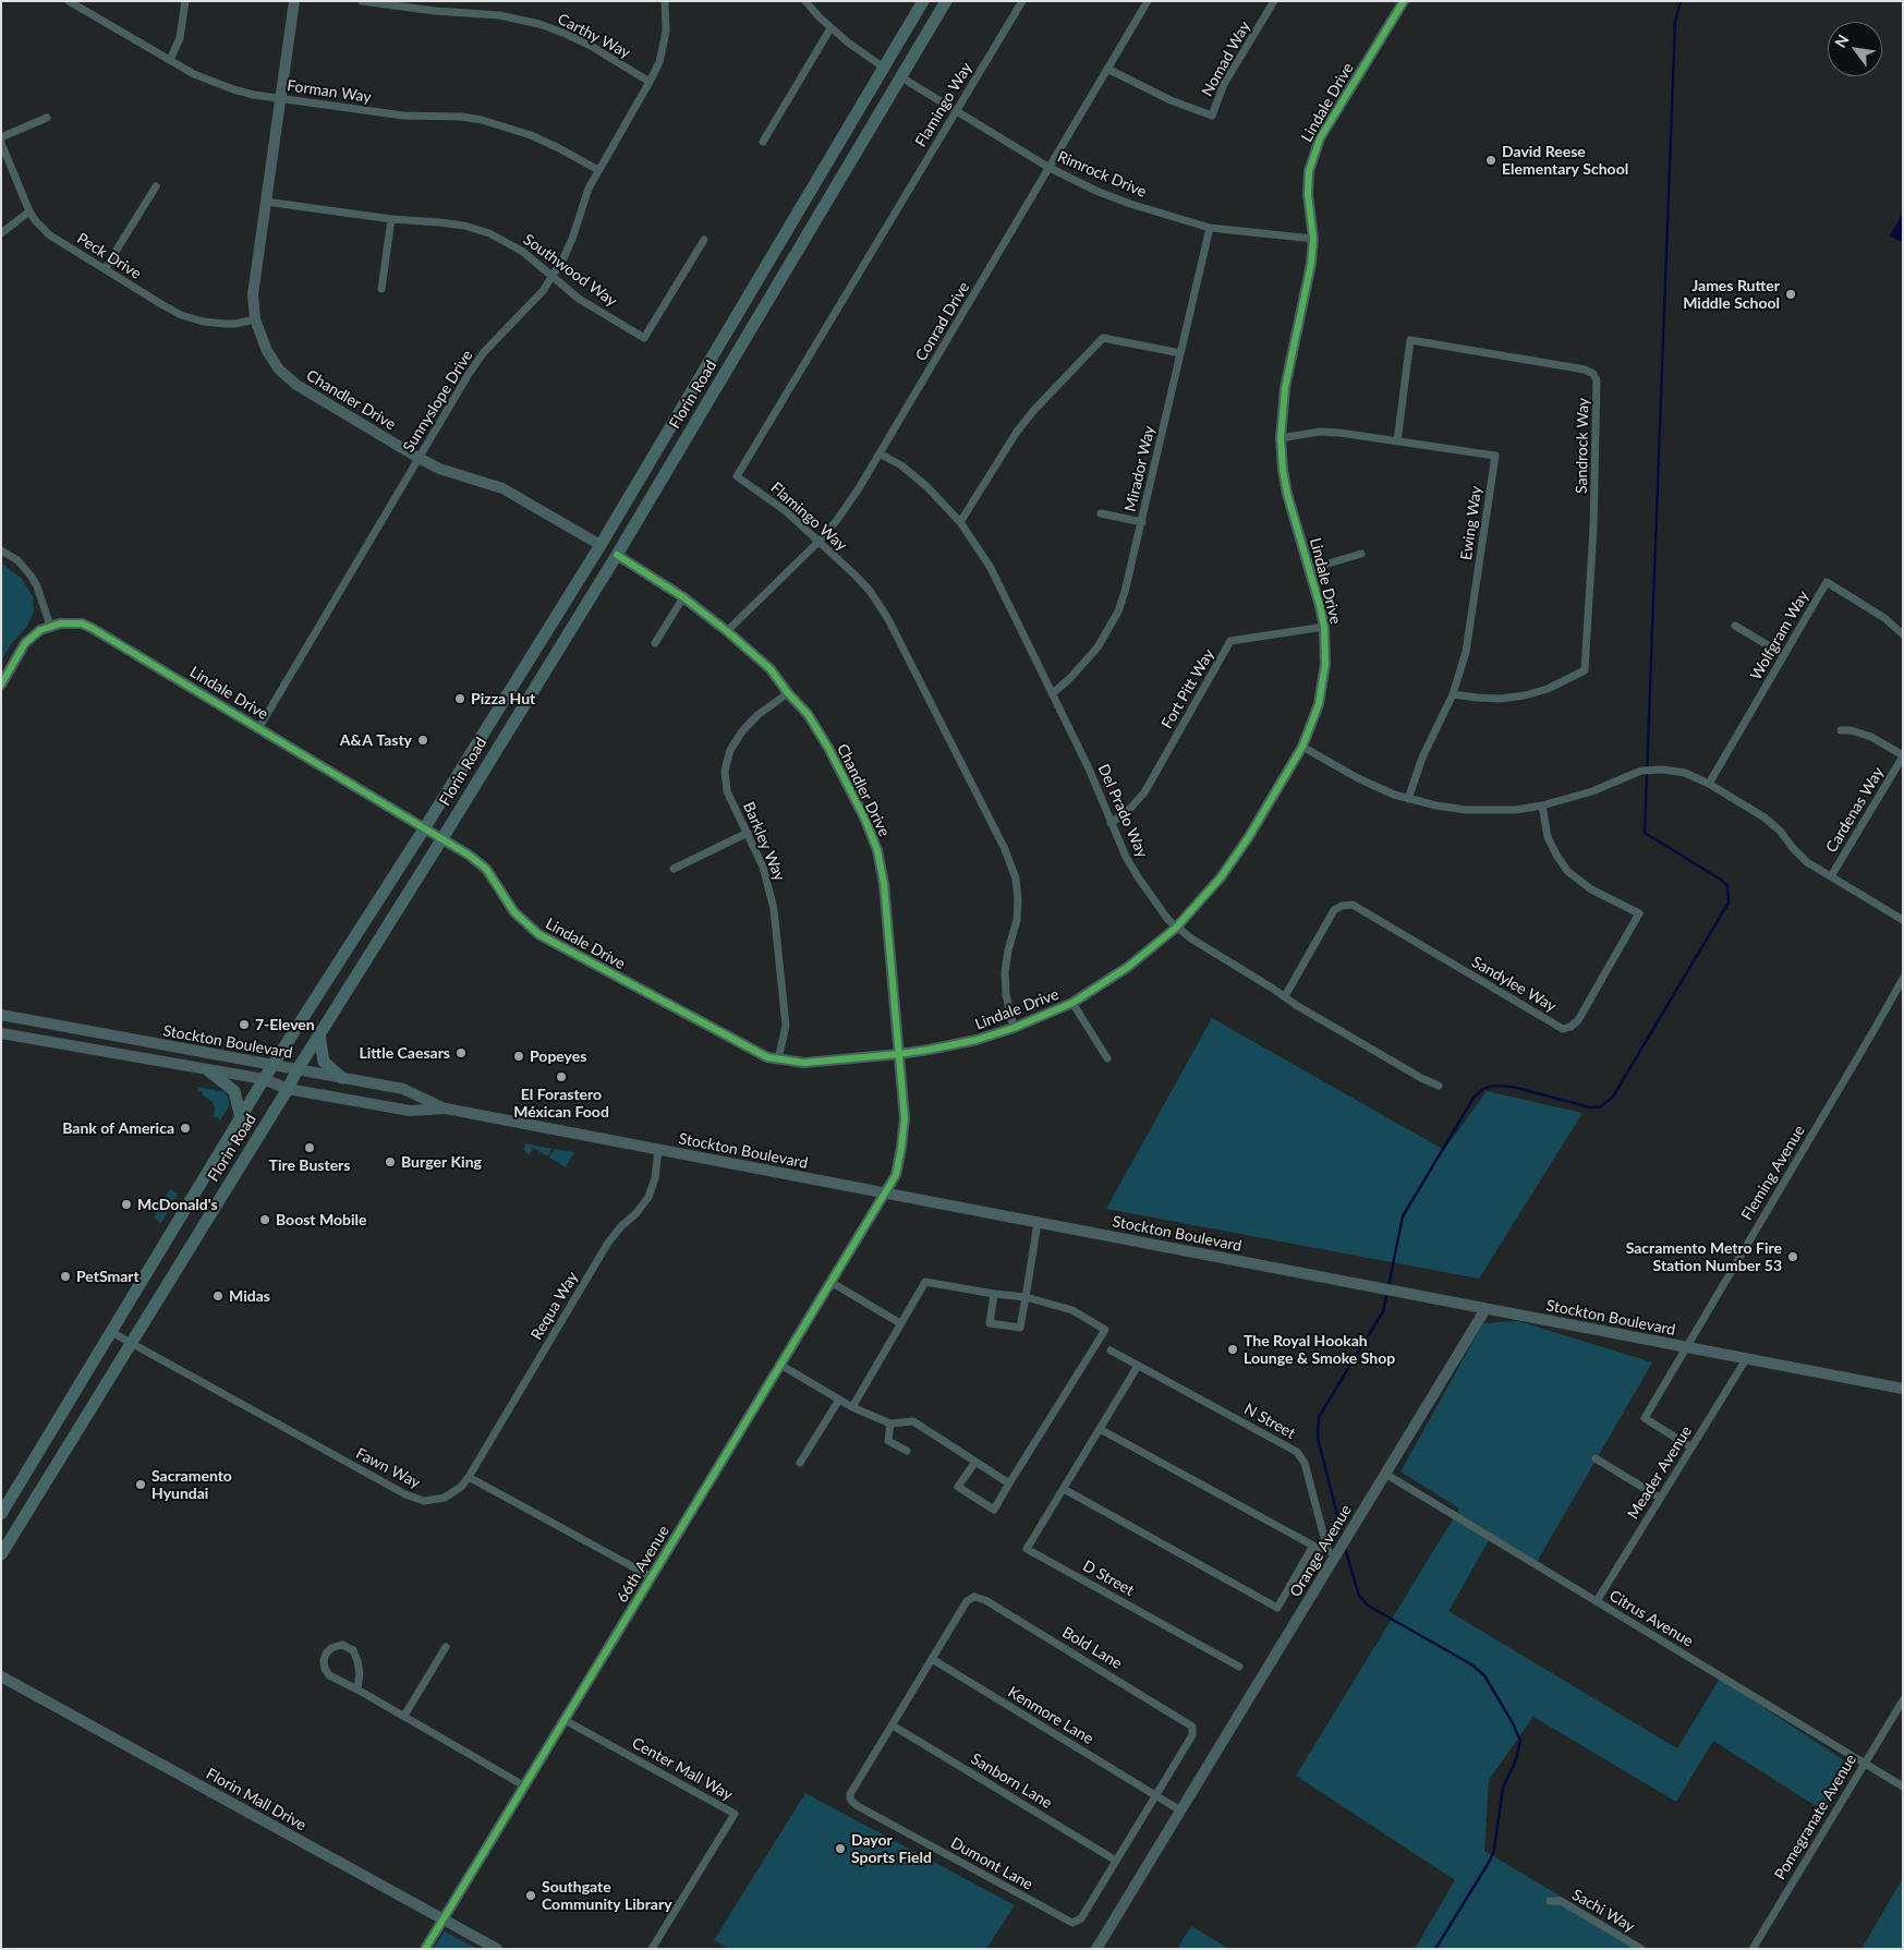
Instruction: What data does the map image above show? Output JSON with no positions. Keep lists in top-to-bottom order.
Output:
{
  "streets": {
    "main road": ["Florin Road"],
    "street": [
      "Carthy Way",
      "Nomad Way",
      "Forman Way",
      "Lindale Drive",
      "Flamingo Way",
      "Rimrock Drive",
      "Peck Drive",
      "Southwood Way",
      "Conrad Drive",
      "Chandler Drive",
      "Sunnyslope Drive",
      "Sandrock Way",
      "Mirador Way",
      "Ewing Way",
      "Wolfgram Way",
      "Fort Pitt Way",
      "Cardenas Way",
      "Del Prado Way",
      "Barkley Way",
      "Sandylee Way",
      "Stockton Boulevard",
      "Fleming Avenue",
      "Requa Way",
      "N Street",
      "Fawn Way",
      "Meader Avenue",
      "Orange Avenue",
      "66th Avenue",
      "D Street",
      "Citrus Avenue",
      "Bold Lane",
      "Kenmore Lane",
      "Center Mall Way",
      "Sanborn Lane",
      "Florin Mall Drive",
      "Pomegranate Avenue",
      "Dumont Lane",
      "Sachi Way"
    ]
  },
  "crossings": [
    ["Carthy Way", "Sunnyslope Drive"],
    ["Nomad Way", "Conrad Drive"],
    ["Forman Way", "Chandler Drive"],
    ["Forman Way", "Sunnyslope Drive"],
    ["Lindale Drive", "Flamingo Way"],
    ["Lindale Drive", "Rimrock Drive"],
    ["Lindale Drive", "Florin Road"],
    ["Lindale Drive", "Chandler Drive"],
    ["Lindale Drive", "Sunnyslope Drive"],
    ["Lindale Drive", "Ewing Way"],
    ["Lindale Drive", "Fort Pitt Way"],
    ["Lindale Drive", "Del Prado Way"],
    ["Lindale Drive", "Barkley Way"],
    ["Flamingo Way", "Rimrock Drive"],
    ["Flamingo Way", "Conrad Drive"],
    ["Rimrock Drive", "Conrad Drive"],
    ["Rimrock Drive", "Florin Road"],
    ["Rimrock Drive", "Mirador Way"],
    ["Peck Drive", "Chandler Drive"],
    ["Southwood Way", "Chandler Drive"],
    ["Southwood Way", "Sunnyslope Drive"],
    ["Conrad Drive", "Chandler Drive"],
    ["Conrad Drive", "Del Prado Way"],
    ["Florin Road", "Chandler Drive"],
    ["Florin Road", "Stockton Boulevard"],
    ["Florin Road", "Fawn Way"],
    ["Chandler Drive", "Sunnyslope Drive"],
    ["Chandler Drive", "Barkley Way"],
    ["Chandler Drive", "Stockton Boulevard"],
    ["Chandler Drive", "66th Avenue"],
    ["Sandrock Way", "Ewing Way"],
    ["Mirador Way", "Del Prado Way"],
    ["Fort Pitt Way", "Del Prado Way"],
    ["Del Prado Way", "Sandylee Way"],
    ["Stockton Boulevard", "Fleming Avenue"],
    ["Stockton Boulevard", "Requa Way"],
    ["Stockton Boulevard", "Meader Avenue"],
    ["Stockton Boulevard", "Orange Avenue"],
    ["Stockton Boulevard", "66th Avenue"],
    ["Fleming Avenue", "Meader Avenue"],
    ["Requa Way", "Fawn Way"],
    ["N Street", "Orange Avenue"],
    ["Meader Avenue", "Citrus Avenue"],
    ["Orange Avenue", "Citrus Avenue"],
    ["66th Avenue", "Center Mall Way"],
    ["66th Avenue", "Florin Mall Drive"],
    ["Citrus Avenue", "Pomegranate Avenue"],
    ["Bold Lane", "Kenmore Lane"],
    ["Bold Lane", "Dumont Lane"],
    ["Kenmore Lane", "Dumont Lane"],
    ["Sanborn Lane", "Dumont Lane"]
  ],
  "places": [
    "David Reese Elementary School",
    "James Rutter Middle School",
    "Pizza Hut",
    "A&A Tasty",
    "7-Eleven",
    "Little Caesars",
    "Popeyes",
    "El Forastero Méxican Food",
    "Bank of America",
    "Tire Busters",
    "Burger King",
    "McDonald's",
    "Boost Mobile",
    "Sacramento Metro Fire Station Number 53",
    "PetSmart",
    "Midas",
    "The Royal Hookah Lounge & Smoke Shop",
    "Sacramento Hyundai",
    "Dayor Sports Field",
    "Southgate Community Library"
  ],
  "north": "top left"
}
